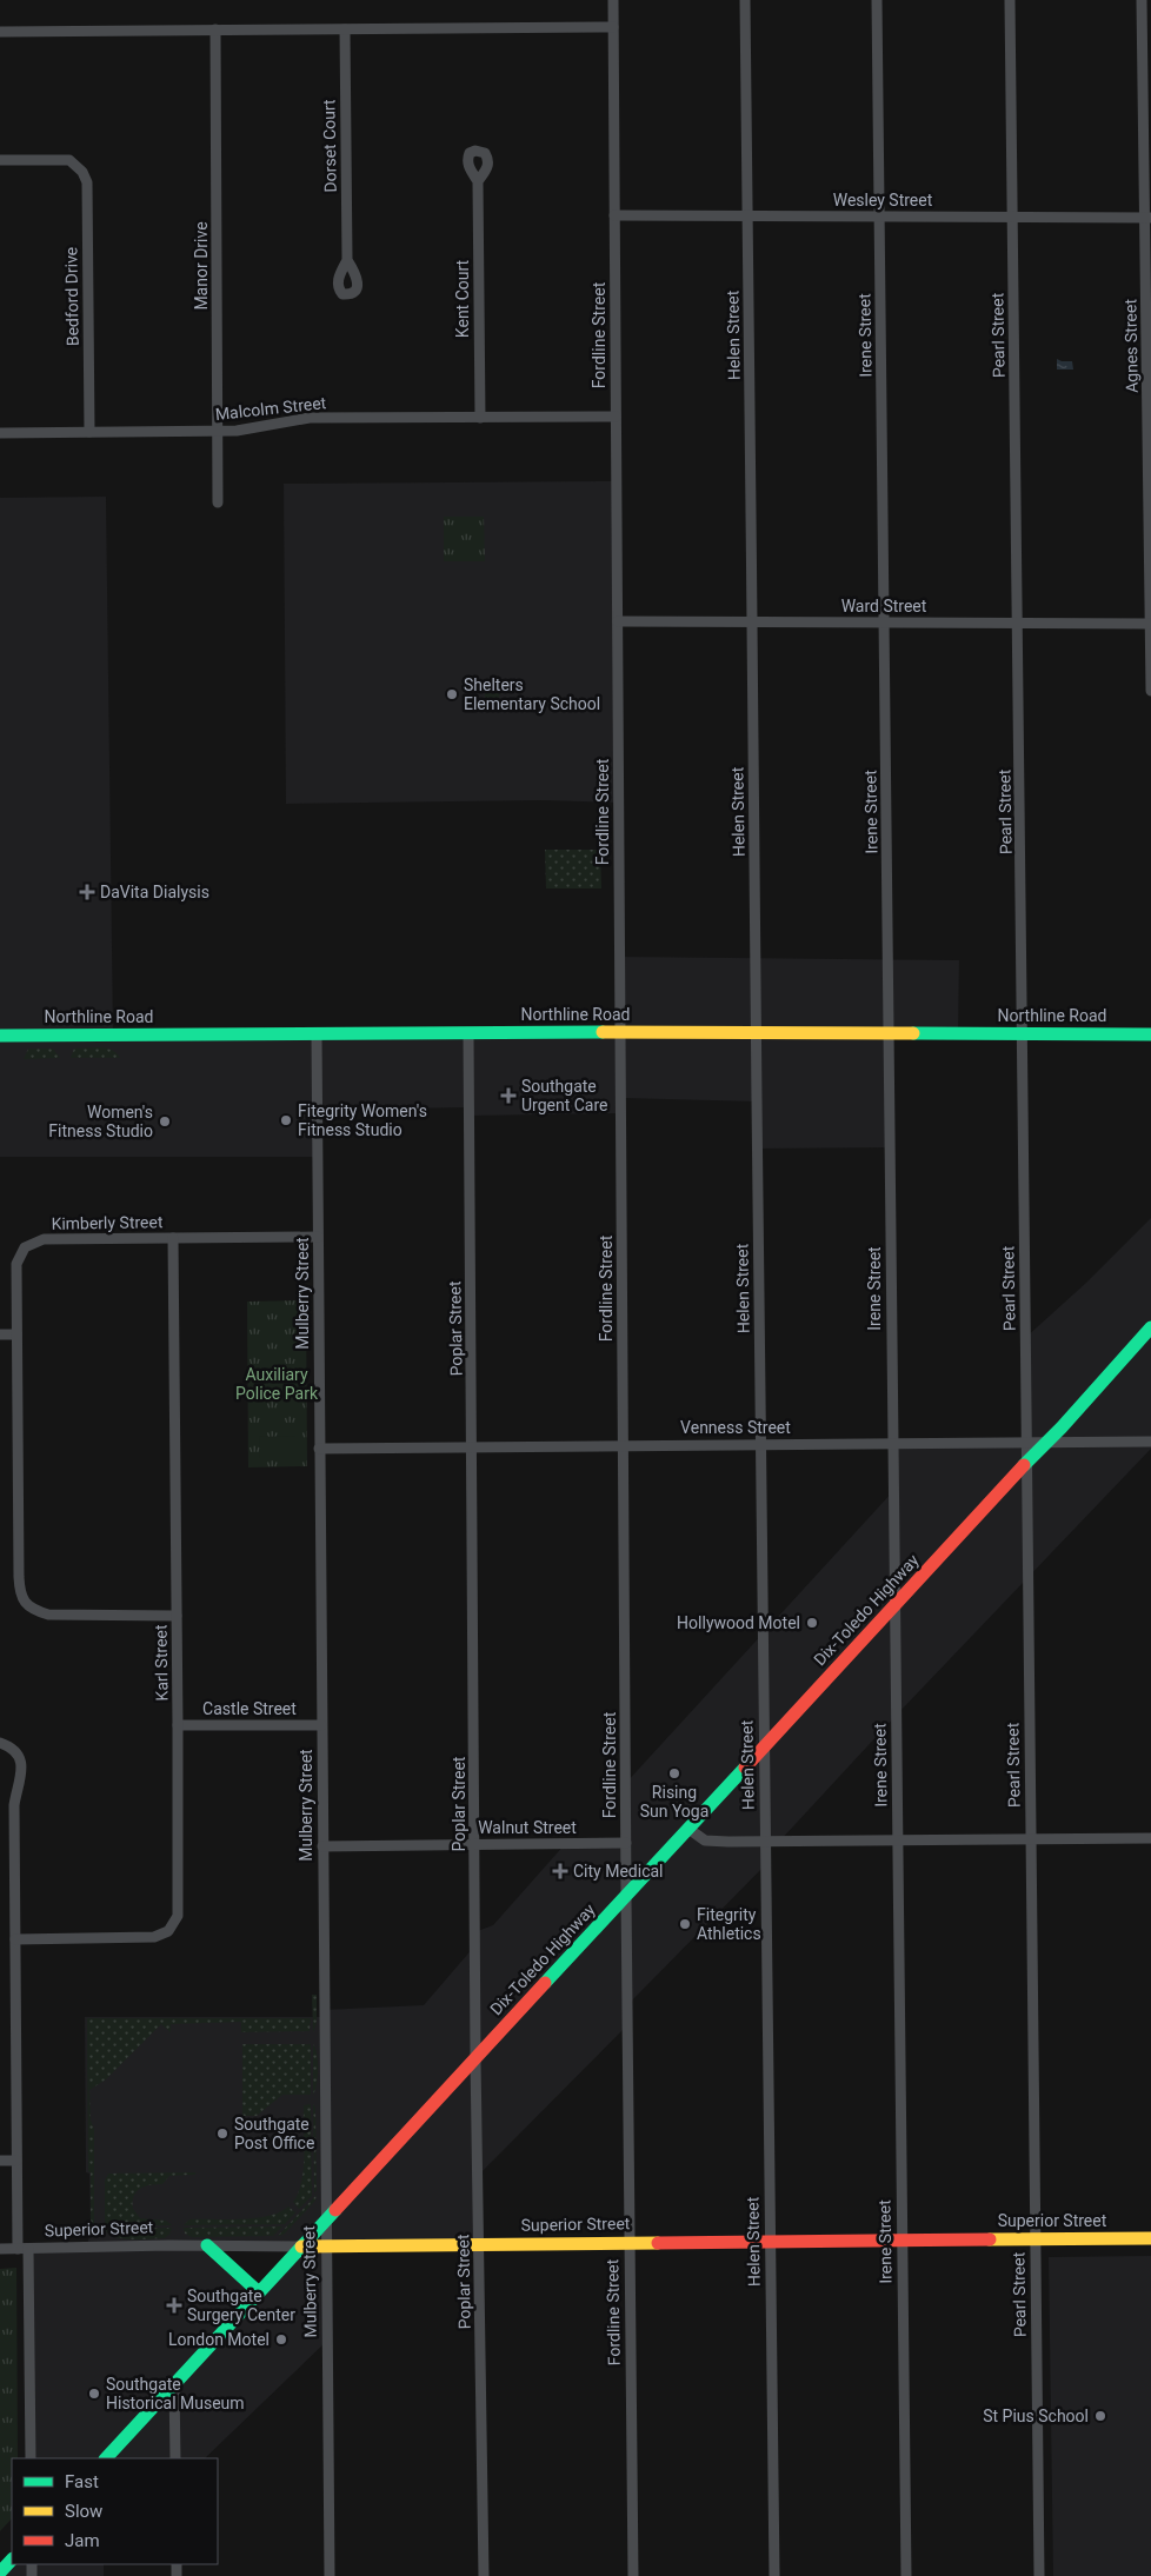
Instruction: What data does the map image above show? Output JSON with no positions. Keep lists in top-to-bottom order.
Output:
{
  "streets": {
    "main road": ["Northline Road", "Dix-Toledo Highway", "Superior Street"],
    "street": [
      "Dorset Court",
      "Wesley Street",
      "Manor Drive",
      "Bedford Drive",
      "Kent Court",
      "Fordline Street",
      "Helen Street",
      "Irene Street",
      "Pearl Street",
      "Agnes Street",
      "Malcolm Street",
      "Ward Street",
      "Kimberly Street",
      "Mulberry Street",
      "Poplar Street",
      "Venness Street",
      "Karl Street",
      "Castle Street",
      "Walnut Street"
    ]
  },
  "crossings": [
    ["Wesley Street", "Fordline Street"],
    ["Wesley Street", "Helen Street"],
    ["Wesley Street", "Irene Street"],
    ["Wesley Street", "Pearl Street"],
    ["Wesley Street", "Agnes Street"],
    ["Manor Drive", "Malcolm Street"],
    ["Bedford Drive", "Malcolm Street"],
    ["Kent Court", "Malcolm Street"],
    ["Fordline Street", "Malcolm Street"],
    ["Fordline Street", "Ward Street"],
    ["Fordline Street", "Northline Road"],
    ["Fordline Street", "Venness Street"],
    ["Fordline Street", "Dix-Toledo Highway"],
    ["Fordline Street", "Walnut Street"],
    ["Fordline Street", "Superior Street"],
    ["Helen Street", "Ward Street"],
    ["Helen Street", "Northline Road"],
    ["Helen Street", "Venness Street"],
    ["Helen Street", "Dix-Toledo Highway"],
    ["Helen Street", "Superior Street"],
    ["Irene Street", "Ward Street"],
    ["Irene Street", "Northline Road"],
    ["Irene Street", "Venness Street"],
    ["Irene Street", "Dix-Toledo Highway"],
    ["Irene Street", "Superior Street"],
    ["Pearl Street", "Ward Street"],
    ["Pearl Street", "Northline Road"],
    ["Pearl Street", "Venness Street"],
    ["Pearl Street", "Dix-Toledo Highway"],
    ["Pearl Street", "Superior Street"],
    ["Agnes Street", "Ward Street"],
    ["Northline Road", "Mulberry Street"],
    ["Northline Road", "Poplar Street"],
    ["Kimberly Street", "Mulberry Street"],
    ["Kimberly Street", "Karl Street"],
    ["Mulberry Street", "Venness Street"],
    ["Mulberry Street", "Dix-Toledo Highway"],
    ["Mulberry Street", "Castle Street"],
    ["Mulberry Street", "Walnut Street"],
    ["Mulberry Street", "Superior Street"],
    ["Poplar Street", "Venness Street"],
    ["Poplar Street", "Dix-Toledo Highway"],
    ["Poplar Street", "Walnut Street"],
    ["Poplar Street", "Superior Street"],
    ["Venness Street", "Dix-Toledo Highway"],
    ["Dix-Toledo Highway", "Superior Street"],
    ["Karl Street", "Castle Street"]
  ],
  "parks": ["Auxiliary Police Park"],
  "places": {
    "other": [
      "Shelters Elementary School",
      "Fitegrity Women's Fitness Studio",
      "Women's Fitness Studio",
      "Hollywood Motel",
      "Rising Sun Yoga",
      "Fitegrity Athletics",
      "Southgate Post Office",
      "London Motel",
      "Southgate Historical Museum",
      "St Pius School"
    ],
    "health": [
      "DaVita Dialysis",
      "Southgate Urgent Care",
      "City Medical",
      "Southgate Surgery Center"
    ]
  },
  "legend": ["Fast", "Slow", "Jam"]
}
